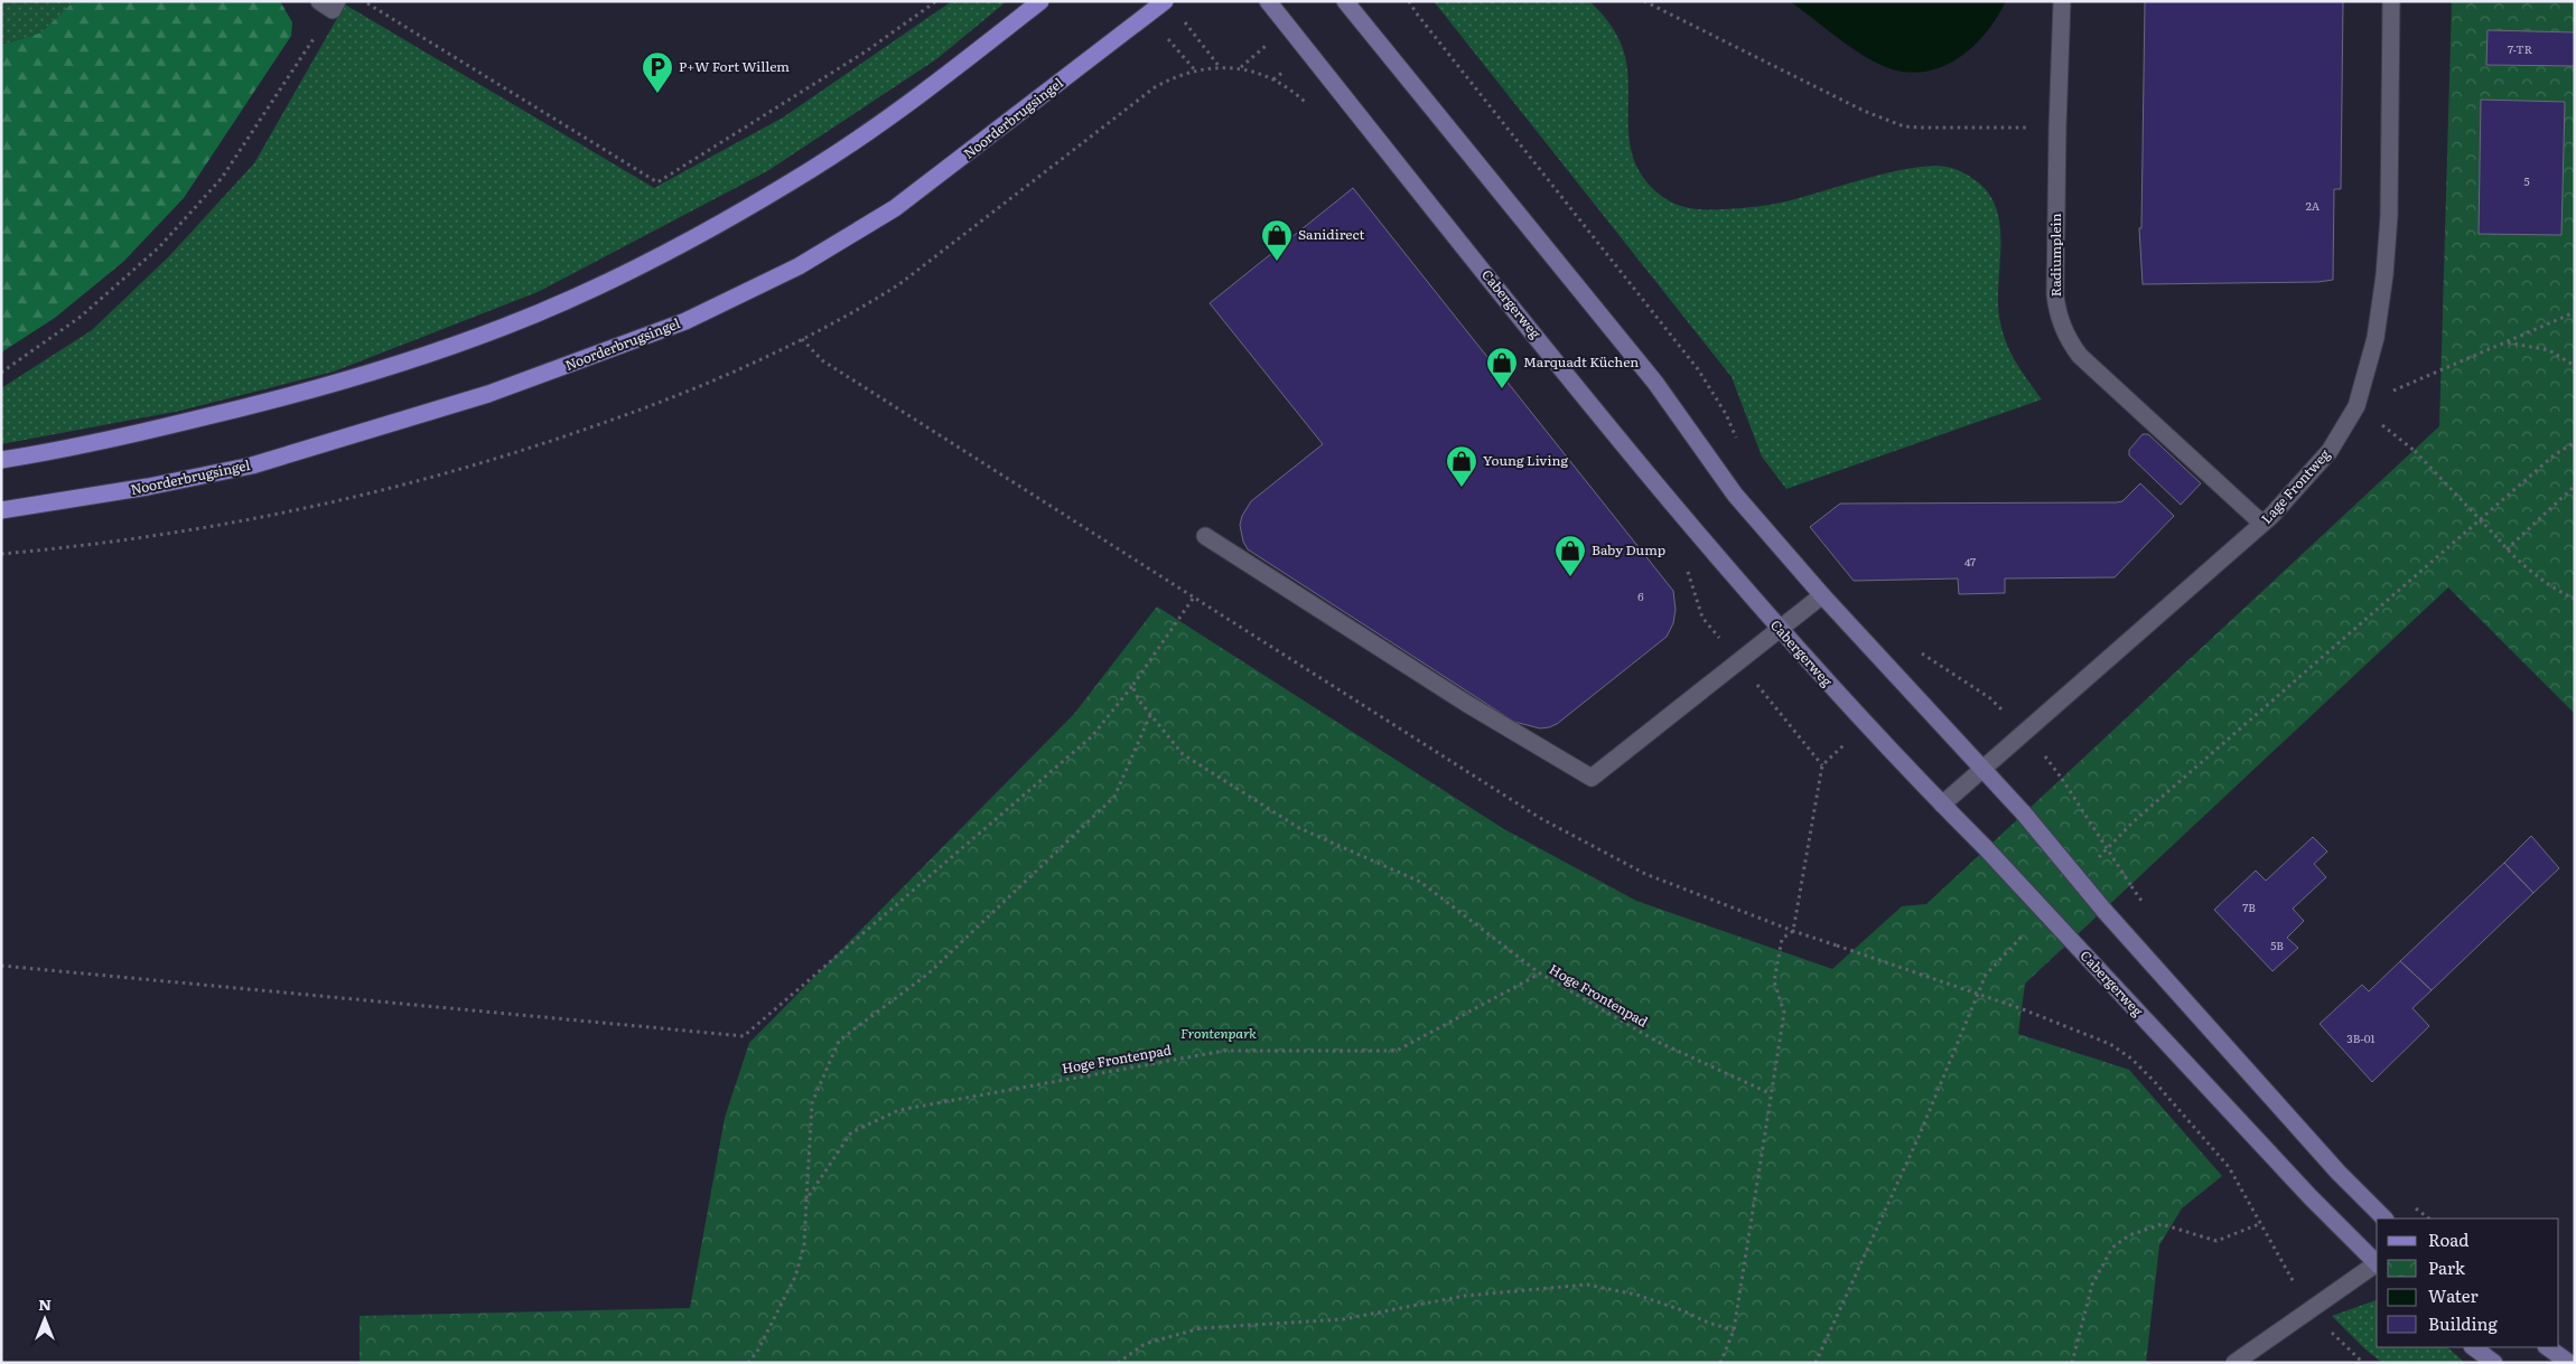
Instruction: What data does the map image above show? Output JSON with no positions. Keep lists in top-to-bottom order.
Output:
{
  "streets": {
    "main road": ["Noorderbrugsingel"],
    "street": ["Radiumplein", "Cabergerweg", "Lage Frontweg"],
    "path": ["Hoge Frontenpad"]
  },
  "crossings": [
    ["Radiumplein", "Lage Frontweg"],
    ["Cabergerweg", "Lage Frontweg"]
  ],
  "parks": ["Frontenpark"],
  "places": {
    "parking": ["P+W Fort Willem"],
    "shop": [
      "Sanidirect",
      "Marquadt Küchen",
      "Young Living",
      "Baby Dump"
    ]
  },
  "house_numbers": [
    "7-TR",
    "5",
    "2A",
    "47",
    "6",
    "7B",
    "5B",
    "3B-01"
  ],
  "legend": [
    "Road",
    "Park",
    "Water",
    "Building"
  ],
  "north": "top"
}
